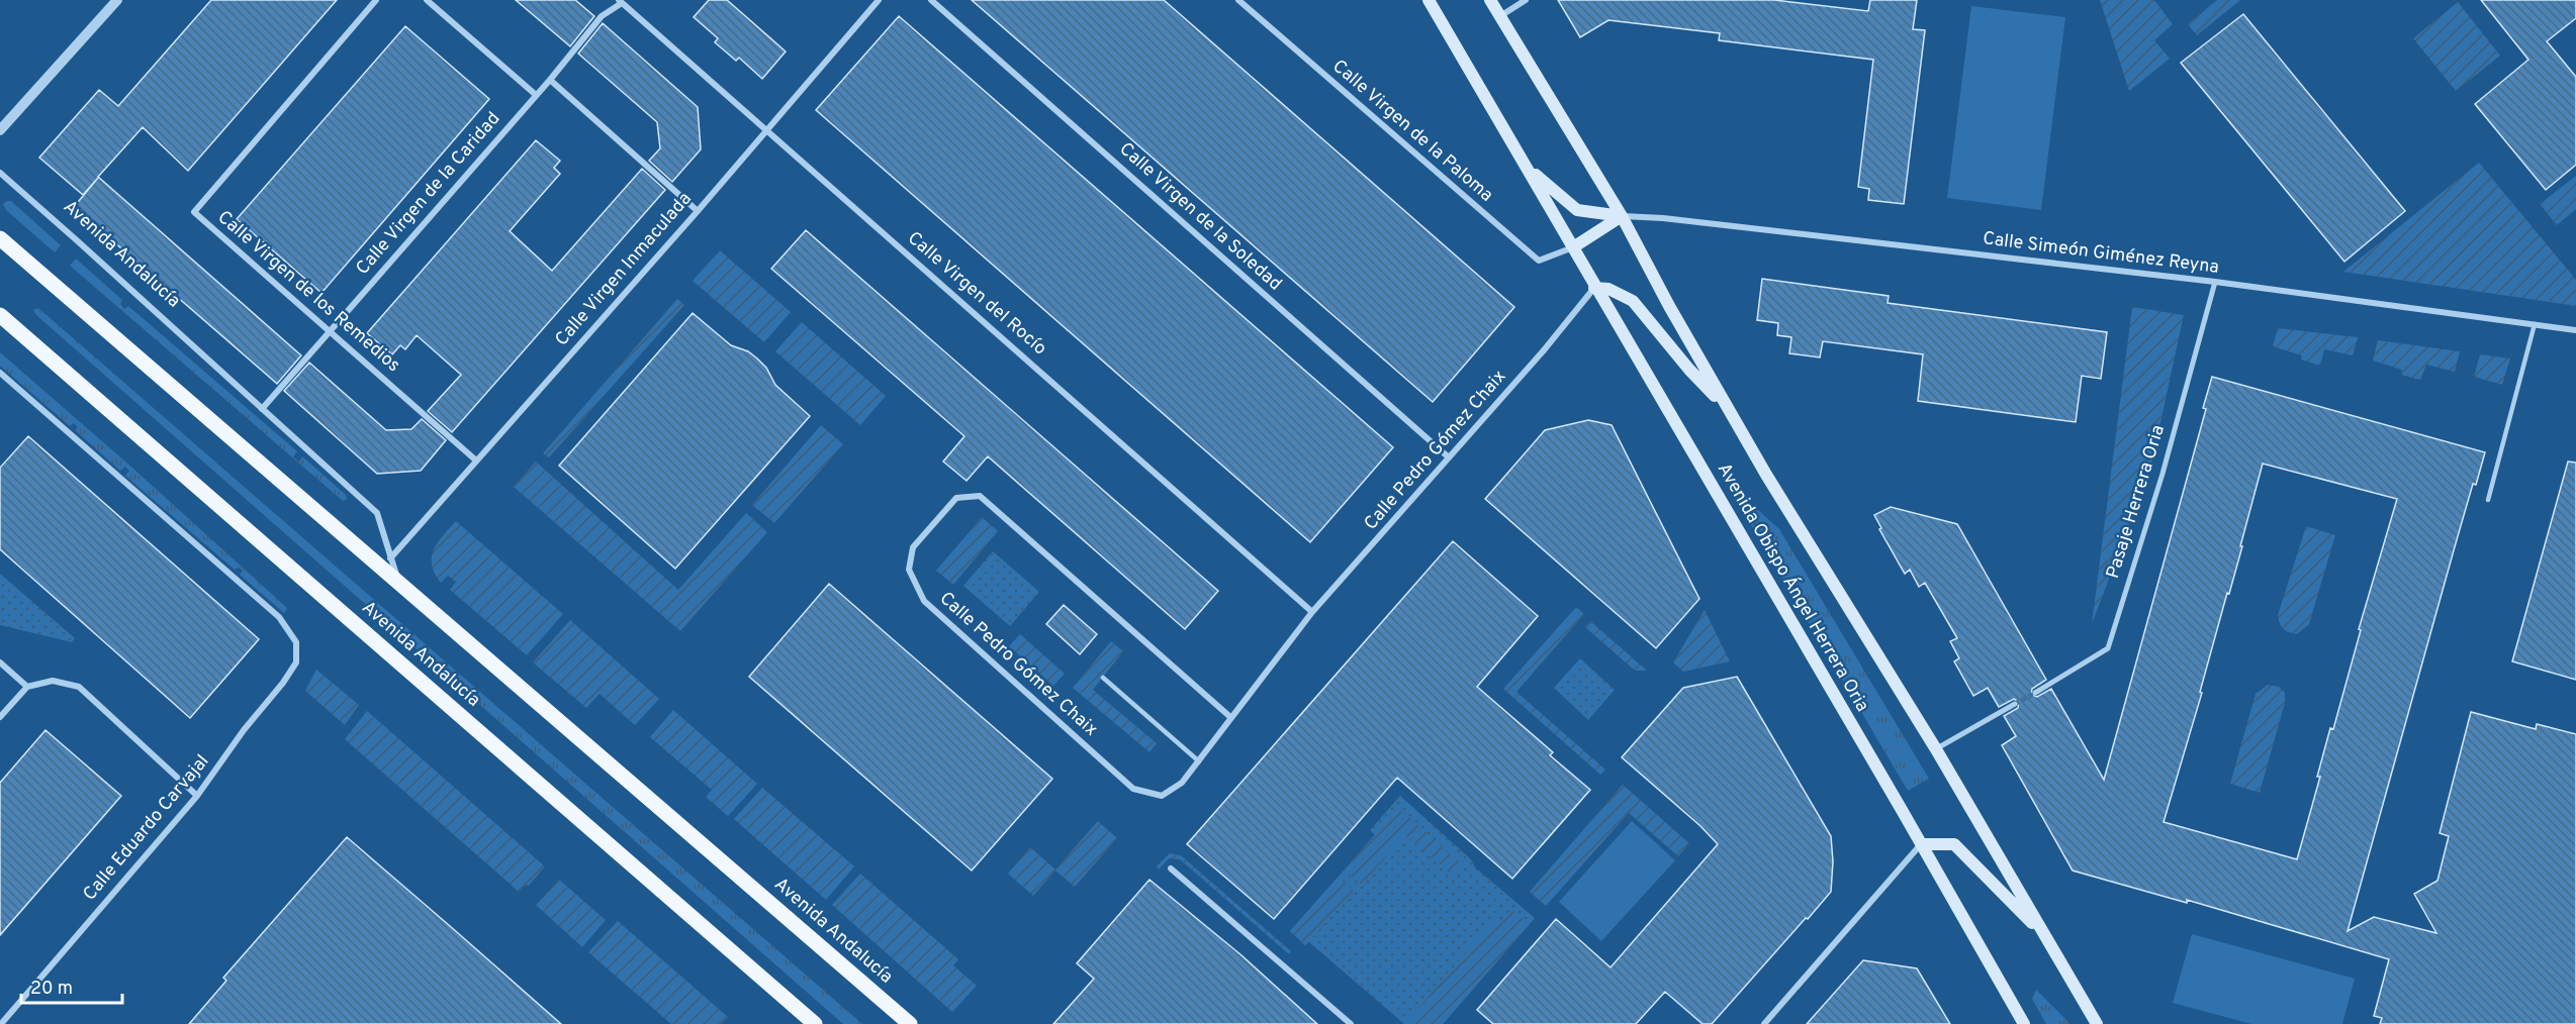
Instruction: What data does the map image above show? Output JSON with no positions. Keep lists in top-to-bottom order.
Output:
{
  "streets": {
    "main road": ["Avenida Andalucía", "Avenida Obispo Ángel Herrera Oria"],
    "street": [
      "Calle Virgen de la Paloma",
      "Calle Virgen de la Caridad",
      "Calle Virgen de la Soledad",
      "Calle Simeón Giménez Reyna",
      "Calle Virgen Inmaculada",
      "Calle Virgen de los Remedios",
      "Calle Virgen del Rocío",
      "Calle Pedro Gómez Chaix",
      "Pasaje Herrera Oria",
      "Calle Eduardo Carvajal"
    ]
  },
  "crossings": [
    ["Calle Virgen de la Paloma", "Avenida Obispo Ángel Herrera Oria"],
    ["Calle Virgen de la Caridad", "Avenida Andalucía"],
    ["Calle Virgen de la Caridad", "Calle Virgen de los Remedios"],
    ["Calle Virgen de la Caridad", "Calle Virgen del Rocío"],
    ["Calle Virgen de la Soledad", "Calle Pedro Gómez Chaix"],
    ["Calle Simeón Giménez Reyna", "Pasaje Herrera Oria"],
    ["Calle Simeón Giménez Reyna", "Avenida Obispo Ángel Herrera Oria"],
    ["Avenida Andalucía", "Calle Virgen Inmaculada"],
    ["Calle Virgen Inmaculada", "Calle Virgen de los Remedios"],
    ["Calle Virgen Inmaculada", "Calle Virgen del Rocío"],
    ["Calle Virgen del Rocío", "Calle Pedro Gómez Chaix"],
    ["Calle Pedro Gómez Chaix", "Avenida Obispo Ángel Herrera Oria"]
  ],
  "scale_bar": "20 m"
}
